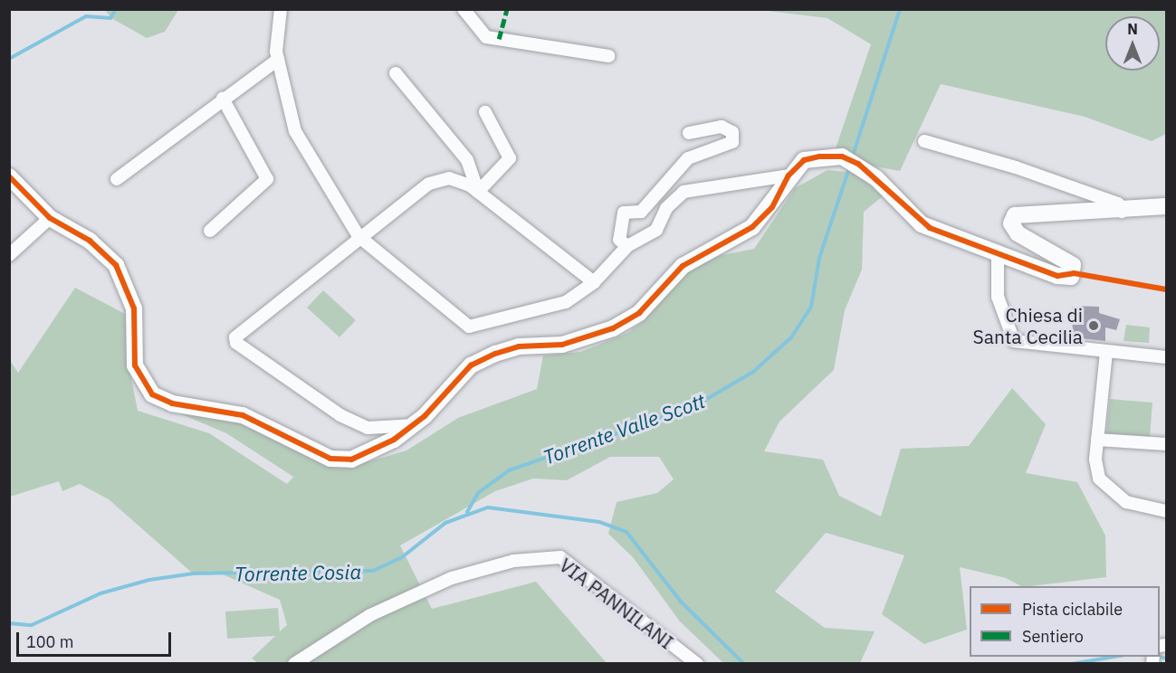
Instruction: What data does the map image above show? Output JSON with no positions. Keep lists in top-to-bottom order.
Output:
{
  "streets": {
    "street": ["VIA PANNILANI"]
  },
  "water": ["Torrente Valle Scott", "Torrente Cosia"],
  "places": ["Chiesa di Santa Cecilia"],
  "legend": ["Pista ciclabile", "Sentiero"],
  "scale_bar": "100 m",
  "north": "top"
}
